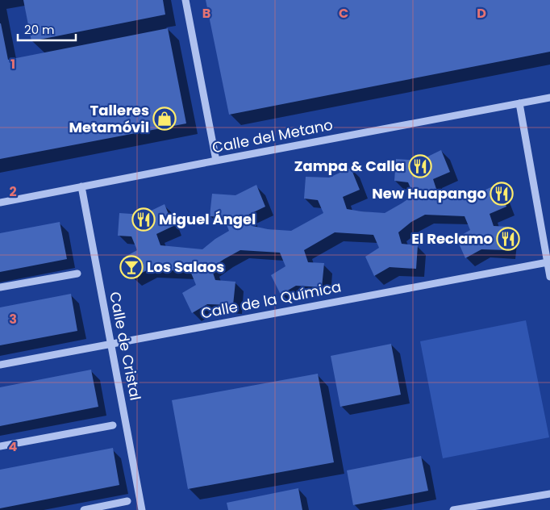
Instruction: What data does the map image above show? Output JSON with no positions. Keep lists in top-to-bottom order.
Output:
{
  "streets": {
    "street": ["Calle del Metano", "Calle de la Química", "Calle de Cristal"]
  },
  "crossings": [
    ["Calle del Metano", "Calle de Cristal"],
    ["Calle de la Química", "Calle de Cristal"]
  ],
  "places": {
    "shop": ["Talleres Metamóvil"],
    "restaurant": [
      "Zampa & Calla",
      "New Huapango",
      "Miguel Ángel",
      "El Reclamo"
    ],
    "bar": ["Los Salaos"]
  },
  "scale_bar": "20 m",
  "grid": {
    "columns": ["B", "C", "D"],
    "rows": [
      "1",
      "2",
      "3",
      "4"
    ]
  }
}
